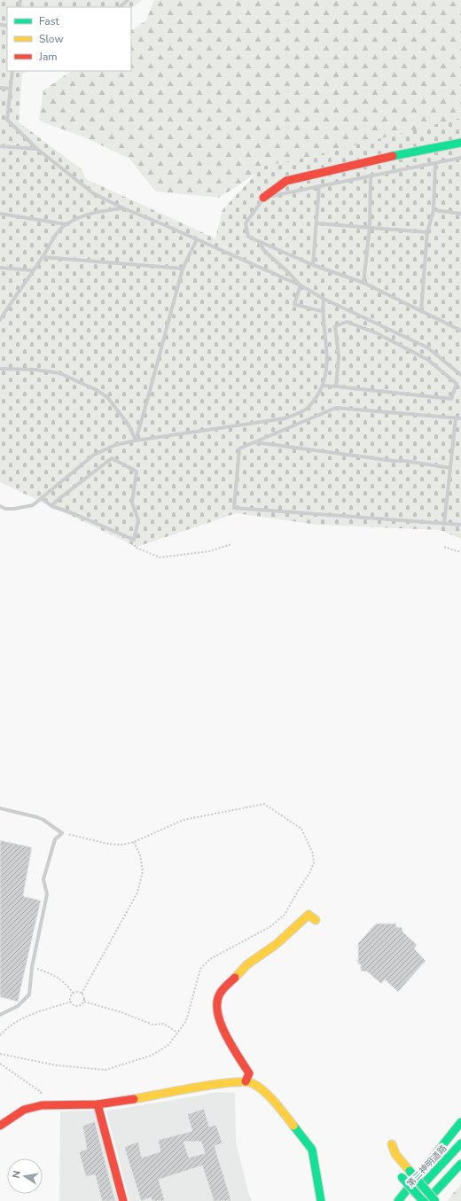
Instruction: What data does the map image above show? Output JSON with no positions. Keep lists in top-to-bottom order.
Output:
{
  "streets": {
    "main road": ["第二神明道路"]
  },
  "legend": ["Fast", "Slow", "Jam"],
  "north": "left"
}
